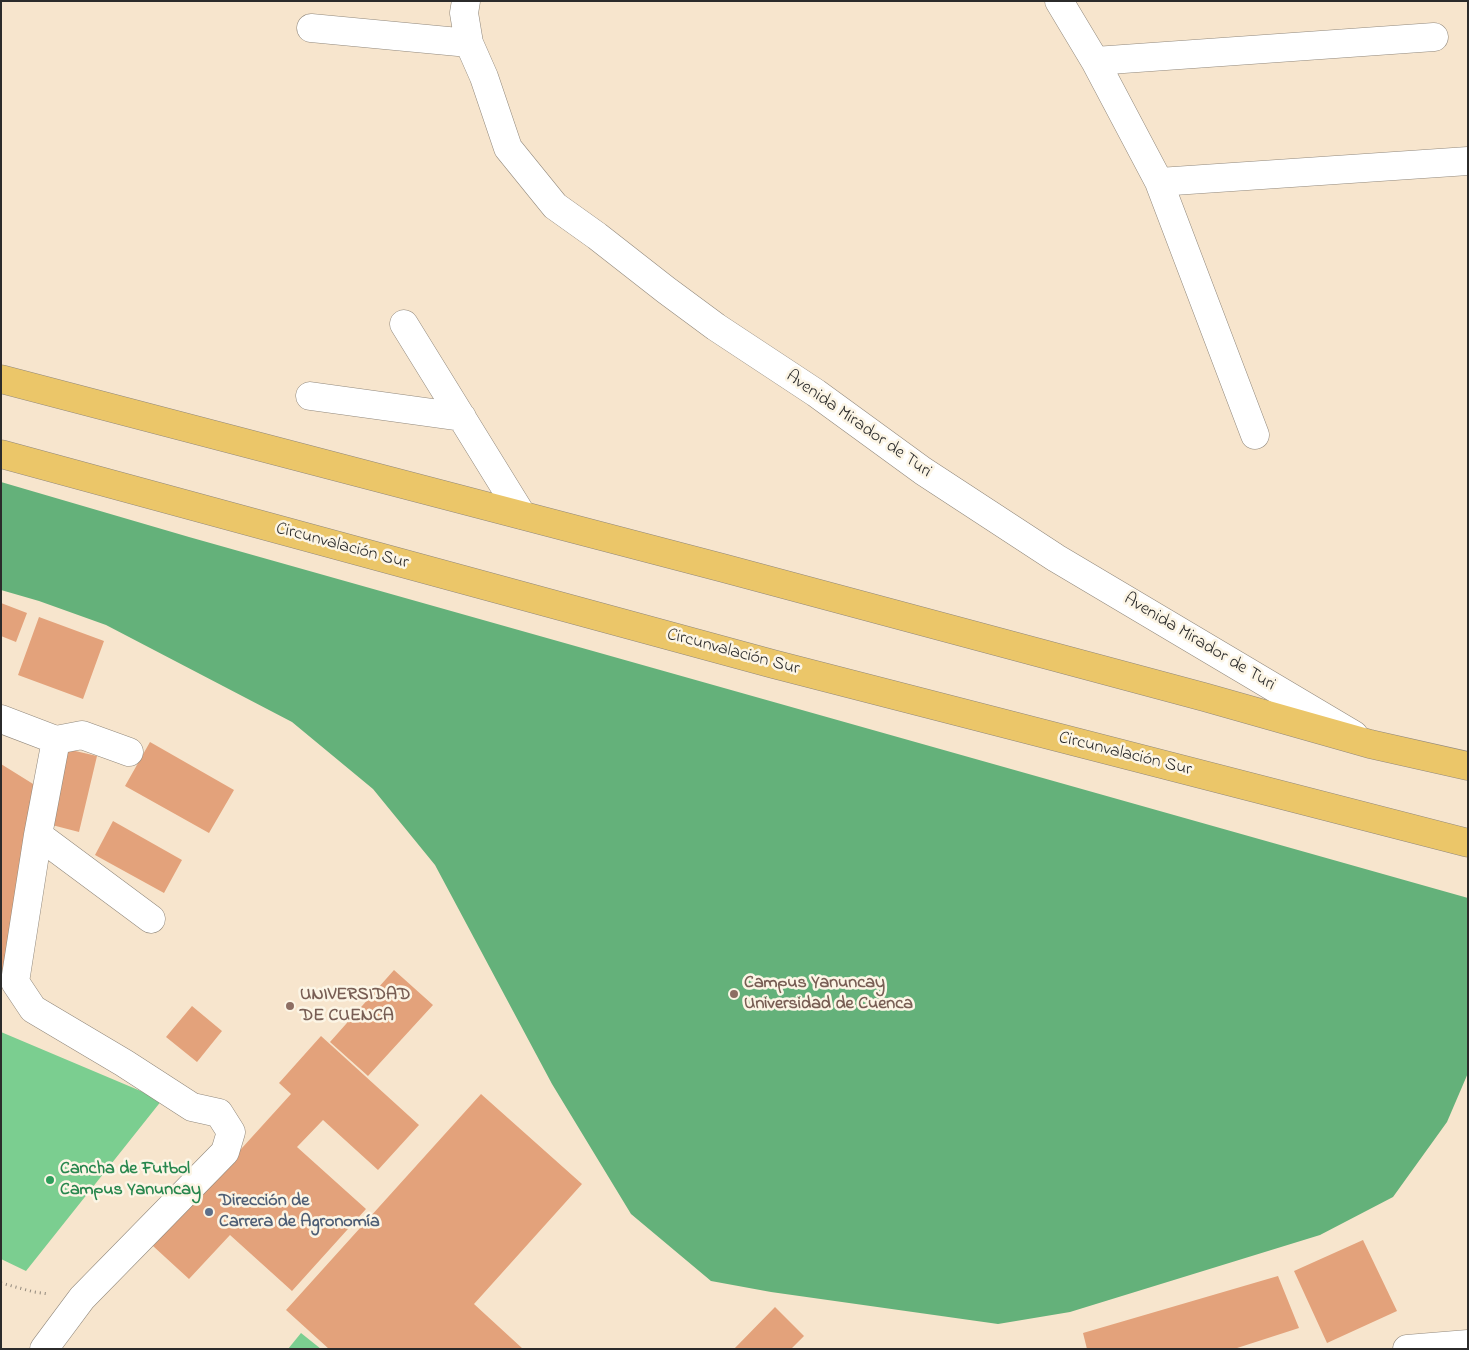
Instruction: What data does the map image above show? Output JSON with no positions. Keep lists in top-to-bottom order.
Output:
{
  "streets": {
    "highway": ["Circunvalación Sur"],
    "street": ["Avenida Mirador de Turi"]
  },
  "places": [
    "Campus Yanuncay Universidad de Cuenca",
    "UNIVERSIDAD DE CUENCA",
    "Cancha de Futbol Campus Yanuncay",
    "Dirección de Carrera de Agronomía"
  ]
}
